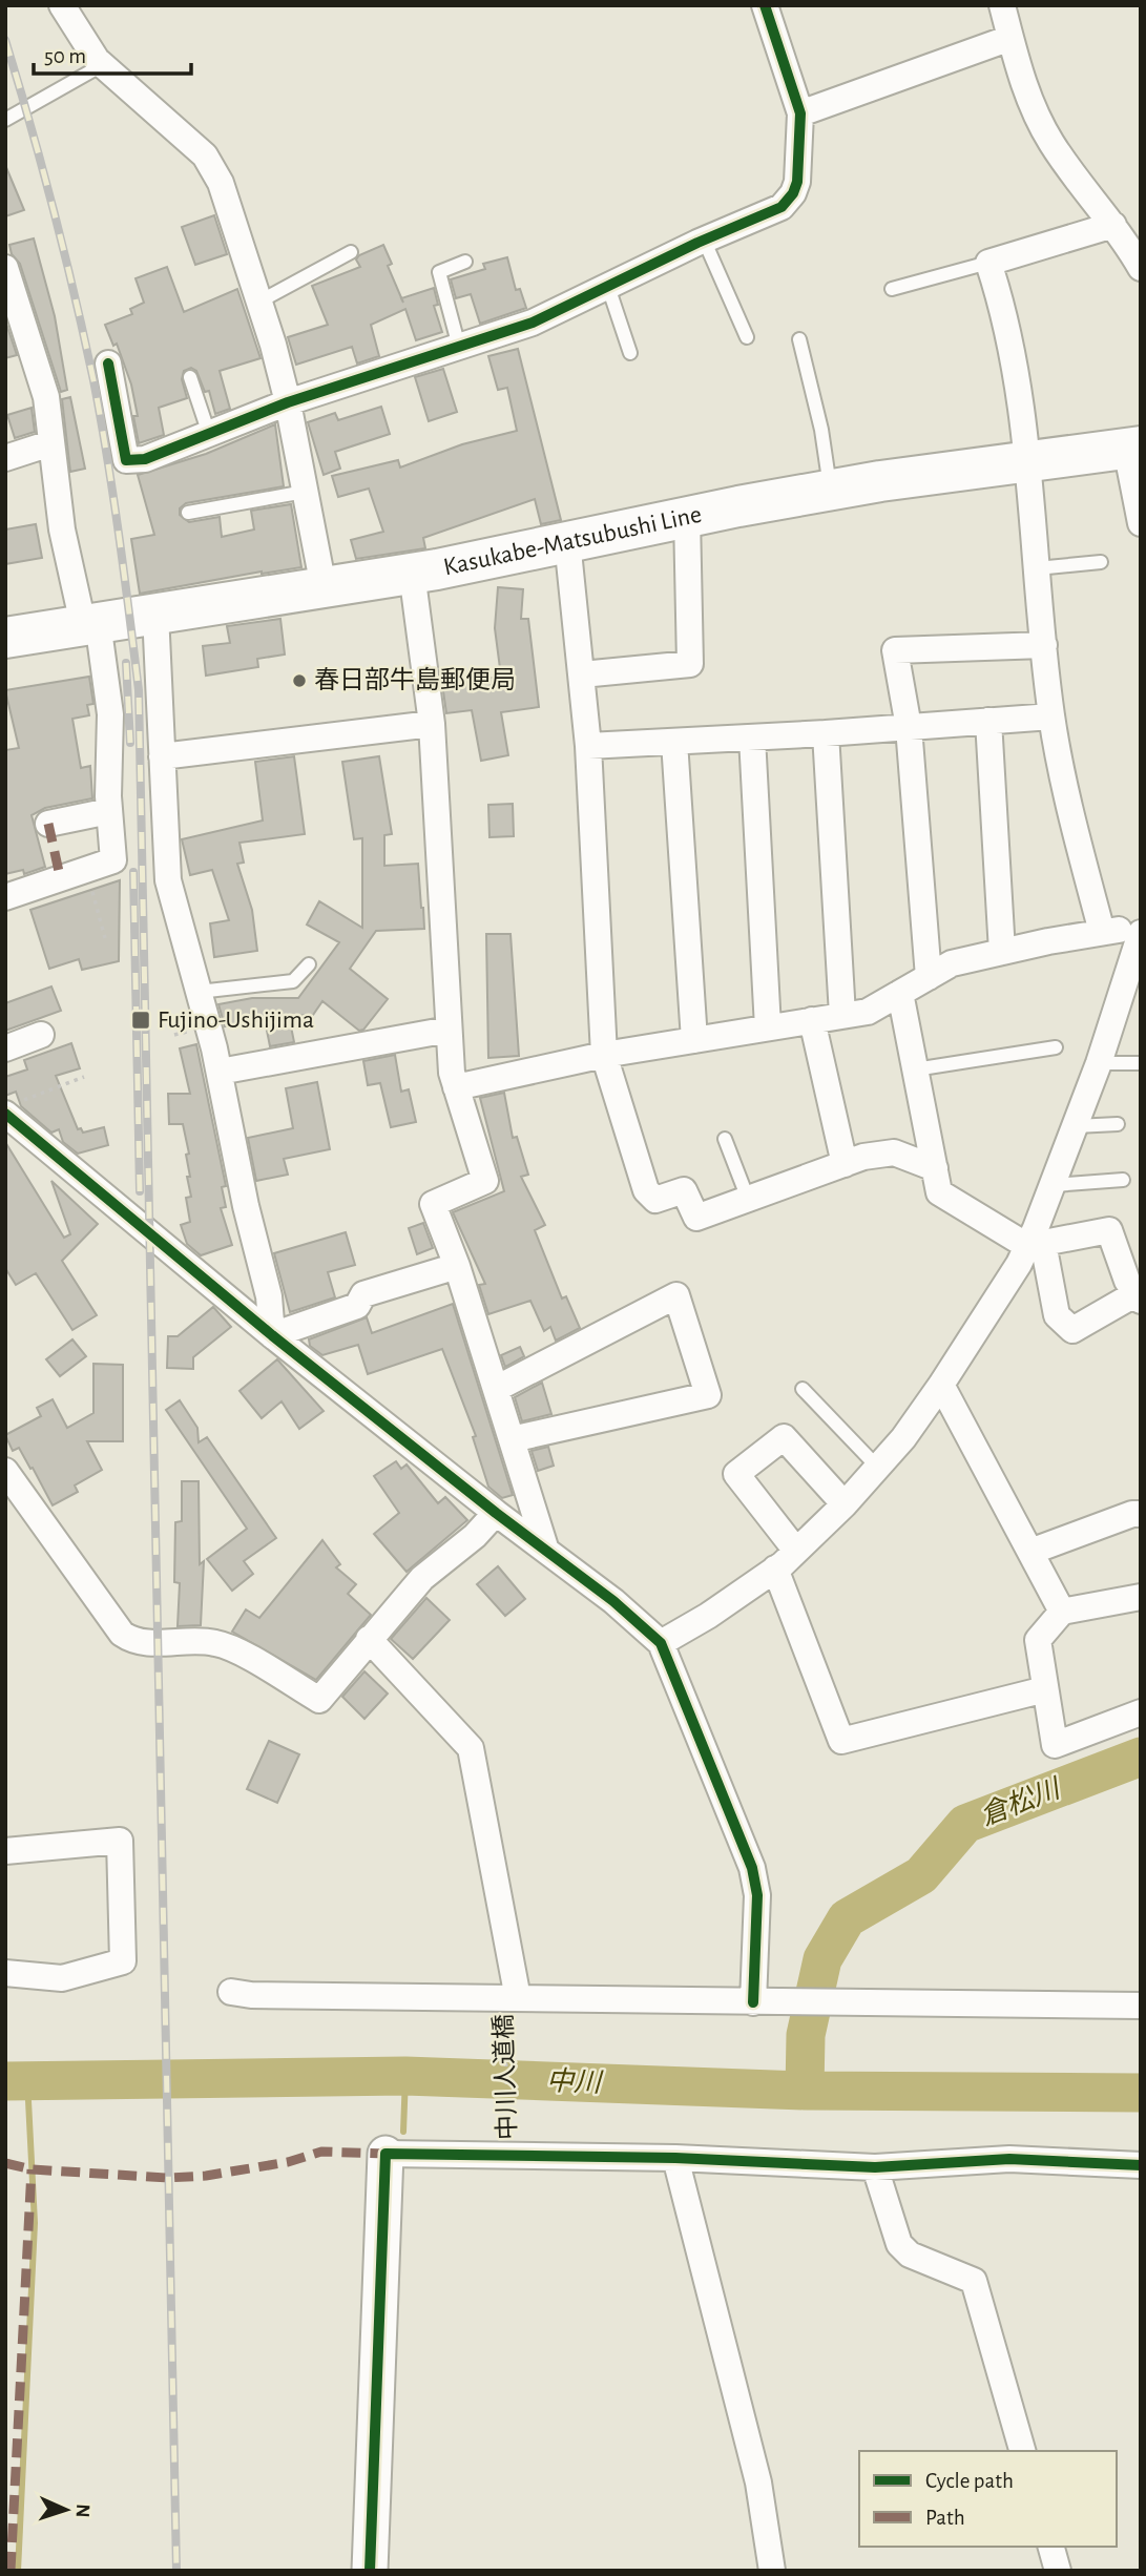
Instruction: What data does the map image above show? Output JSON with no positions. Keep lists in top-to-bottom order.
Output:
{
  "streets": {
    "main road": ["Kasukabe-Matsubushi Line"],
    "path": ["中川人道橋"]
  },
  "water": ["倉松川", "中川"],
  "places": {
    "other": ["春日部牛島郵便局"],
    "transit": ["Fujino-Ushijima"]
  },
  "legend": ["Cycle path", "Path"],
  "scale_bar": "50 m",
  "north": "right"
}
